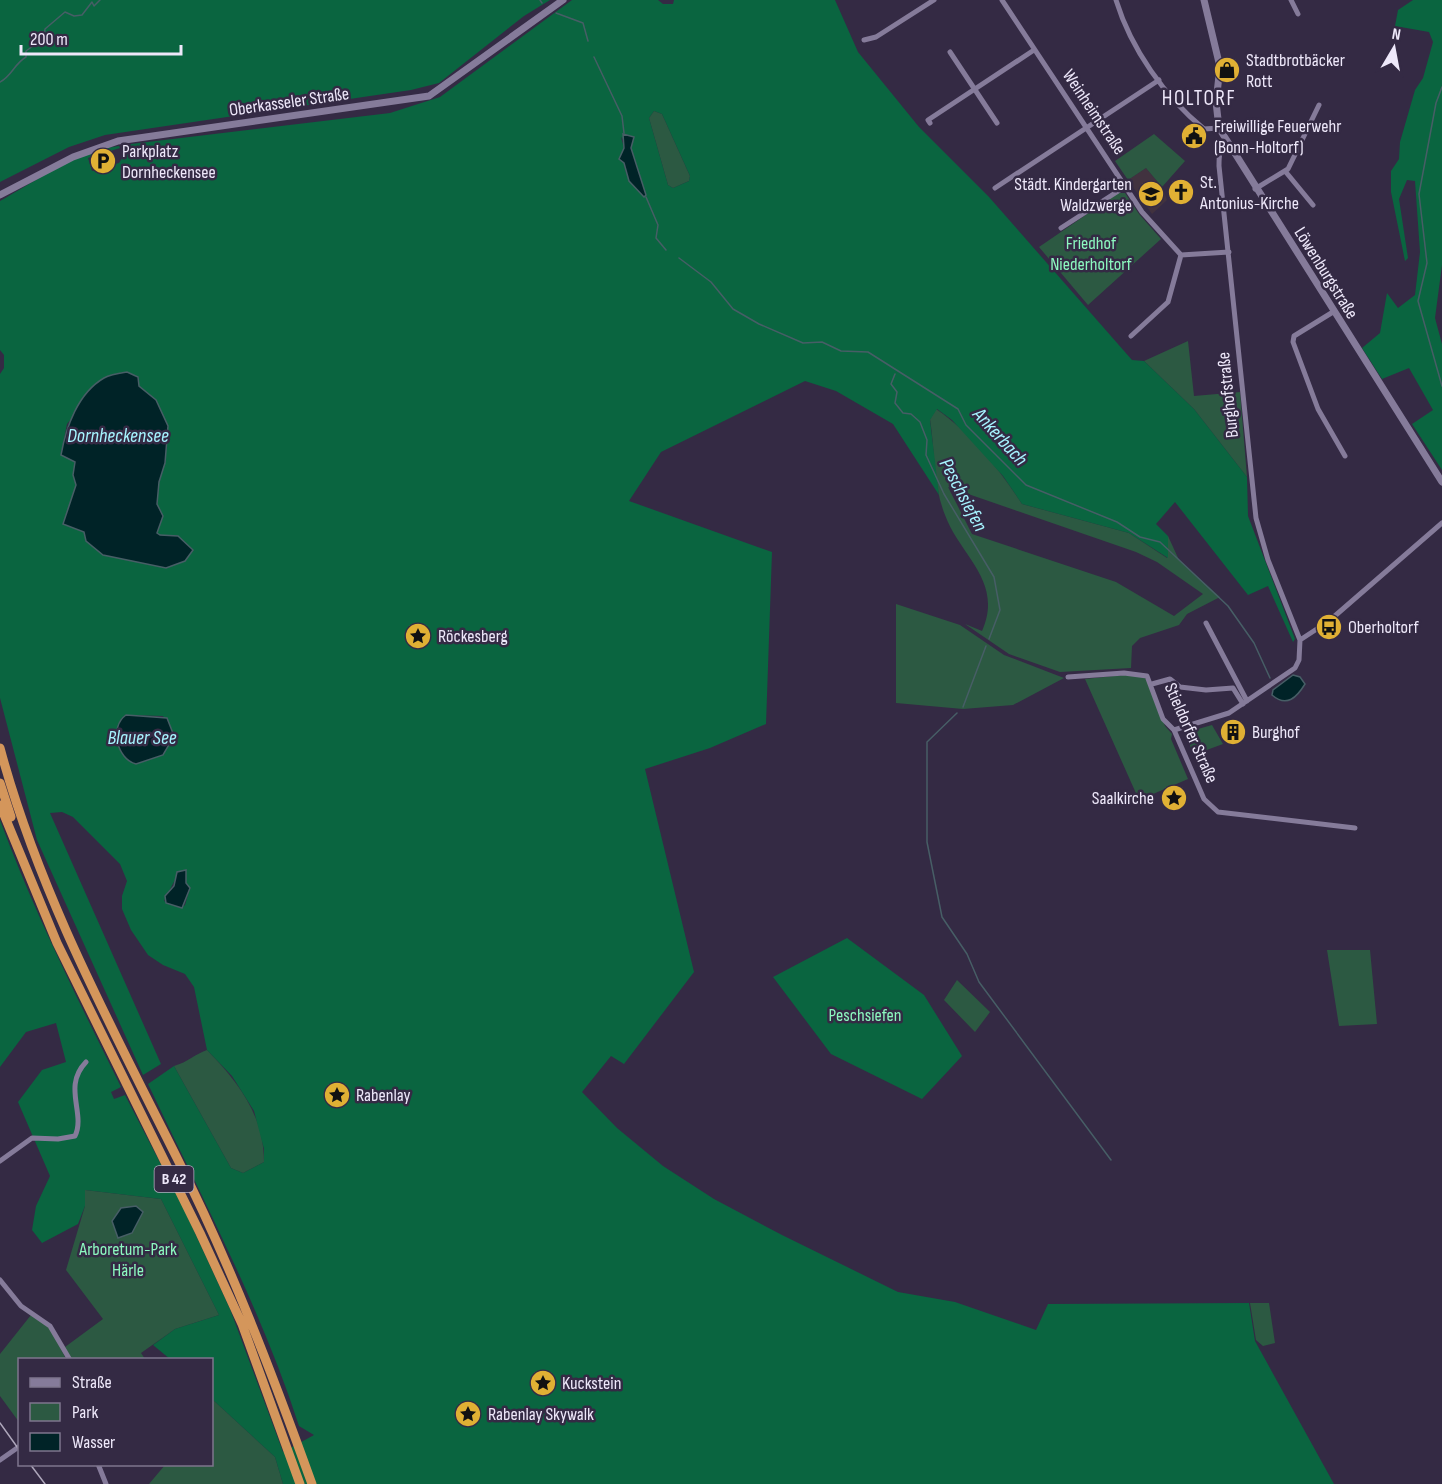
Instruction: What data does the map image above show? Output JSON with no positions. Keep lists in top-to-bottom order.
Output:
{
  "streets": {
    "highway": ["B 42"],
    "street": [
      "Oberkasseler Straße",
      "Weinheimstraße",
      "Löwenburgstraße",
      "Burghofstraße",
      "Stieldorfer Straße"
    ]
  },
  "crossings": [
    ["Löwenburgstraße", "Burghofstraße"]
  ],
  "districts": ["HOLTORF"],
  "water": [
    "Dornheckensee",
    "Ankerbach",
    "Peschsiefen",
    "Blauer See"
  ],
  "parks": ["Friedhof Niederholtorf", "Peschsiefen", "Arboretum-Park Härle"],
  "places": {
    "shop": ["Stadtbrotbäcker Rott"],
    "public building": ["Freiwillige Feuerwehr (Bonn-Holtorf)"],
    "parking": ["Parkplatz Dornheckensee"],
    "church": ["St. Antonius-Kirche"],
    "school or university": ["Städt. Kindergarten Waldzwerge"],
    "bus stop": ["Oberholtorf"],
    "place": [
      "Röckesberg",
      "Saalkirche",
      "Rabenlay",
      "Kuckstein",
      "Rabenlay Skywalk"
    ],
    "building": ["Burghof"]
  },
  "legend": ["Straße", "Park", "Wasser"],
  "scale_bar": "200 m",
  "north": "top"
}
